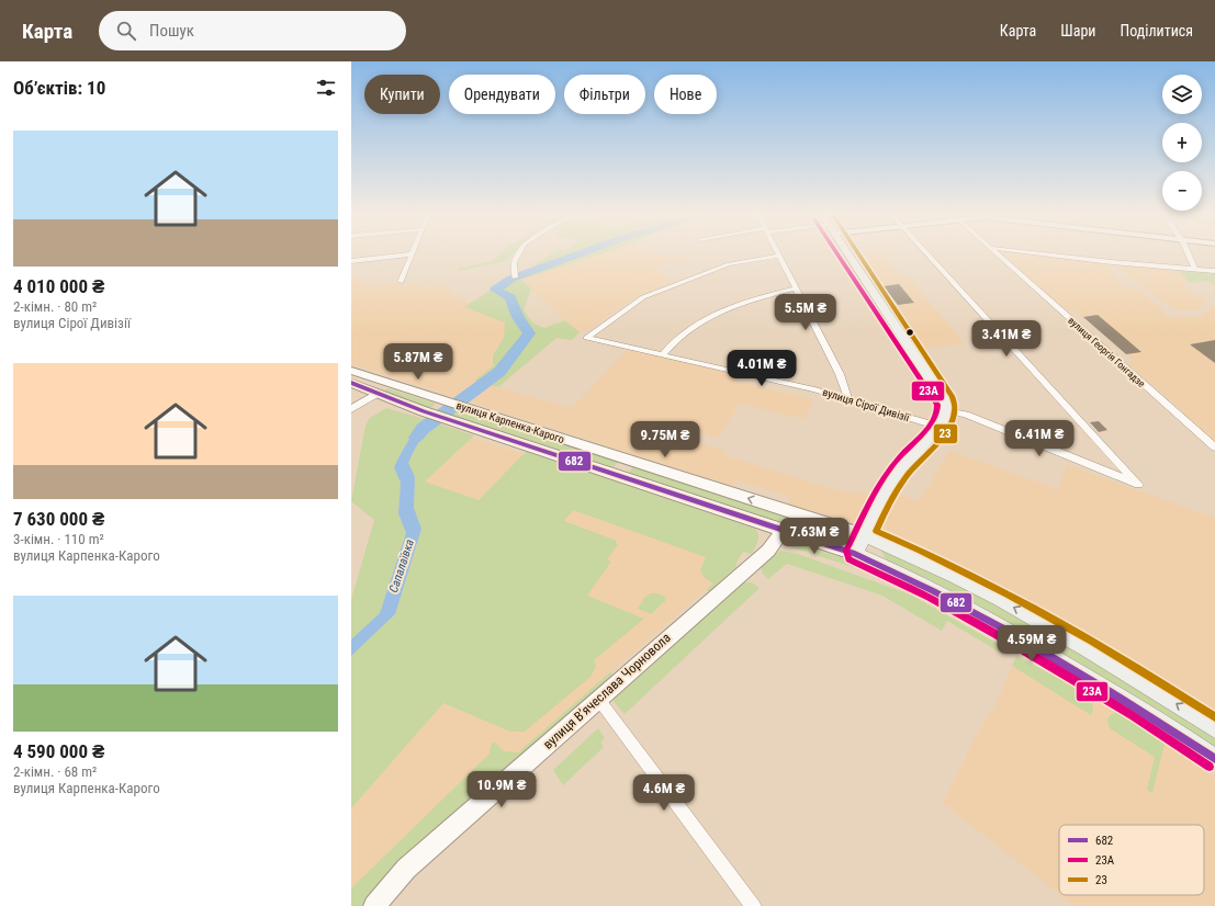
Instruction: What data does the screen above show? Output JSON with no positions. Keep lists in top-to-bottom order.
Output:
{
  "streets": {
    "main road": ["вулиця Карпенка-Карого"],
    "street": ["вулиця Георгія Гонгадзе", "вулиця Сірої Дивізії", "вулиця Вʼячеслава Чорновола"]
  },
  "crossings": [
    ["вулиця Карпенка-Карого", "вулиця Вʼячеслава Чорновола"]
  ],
  "water": ["Сапалаївка"],
  "lines": ["transit line 23А", "transit line 23", "transit line 682"],
  "legend": ["682", "23А", "23"],
  "page": {
    "header": "Карта",
    "search": "Пошук",
    "nav": ["Карта", "Шари", "Поділитися"],
    "heading": "Об’єктів: 10",
    "map_buttons": ["+", "−"],
    "chip": [
      "Купити",
      "Орендувати",
      "Фільтри",
      "Нове"
    ],
    "list": [
      {
        "name": "4 010 000 ₴",
        "note": "2-кімн. · 80 m² · вулиця Сірої Дивізії"
      },
      {
        "name": "7 630 000 ₴",
        "note": "3-кімн. · 110 m² · вулиця Карпенка-Карого"
      },
      {
        "name": "4 590 000 ₴",
        "note": "2-кімн. · 68 m² · вулиця Карпенка-Карого"
      }
    ],
    "price": [
      "5.5M ₴",
      "3.41M ₴",
      "5.87M ₴",
      "4.01M ₴",
      "6.41M ₴",
      "9.75M ₴",
      "7.63M ₴",
      "4.59M ₴",
      "10.9M ₴",
      "4.6M ₴"
    ]
  }
}
